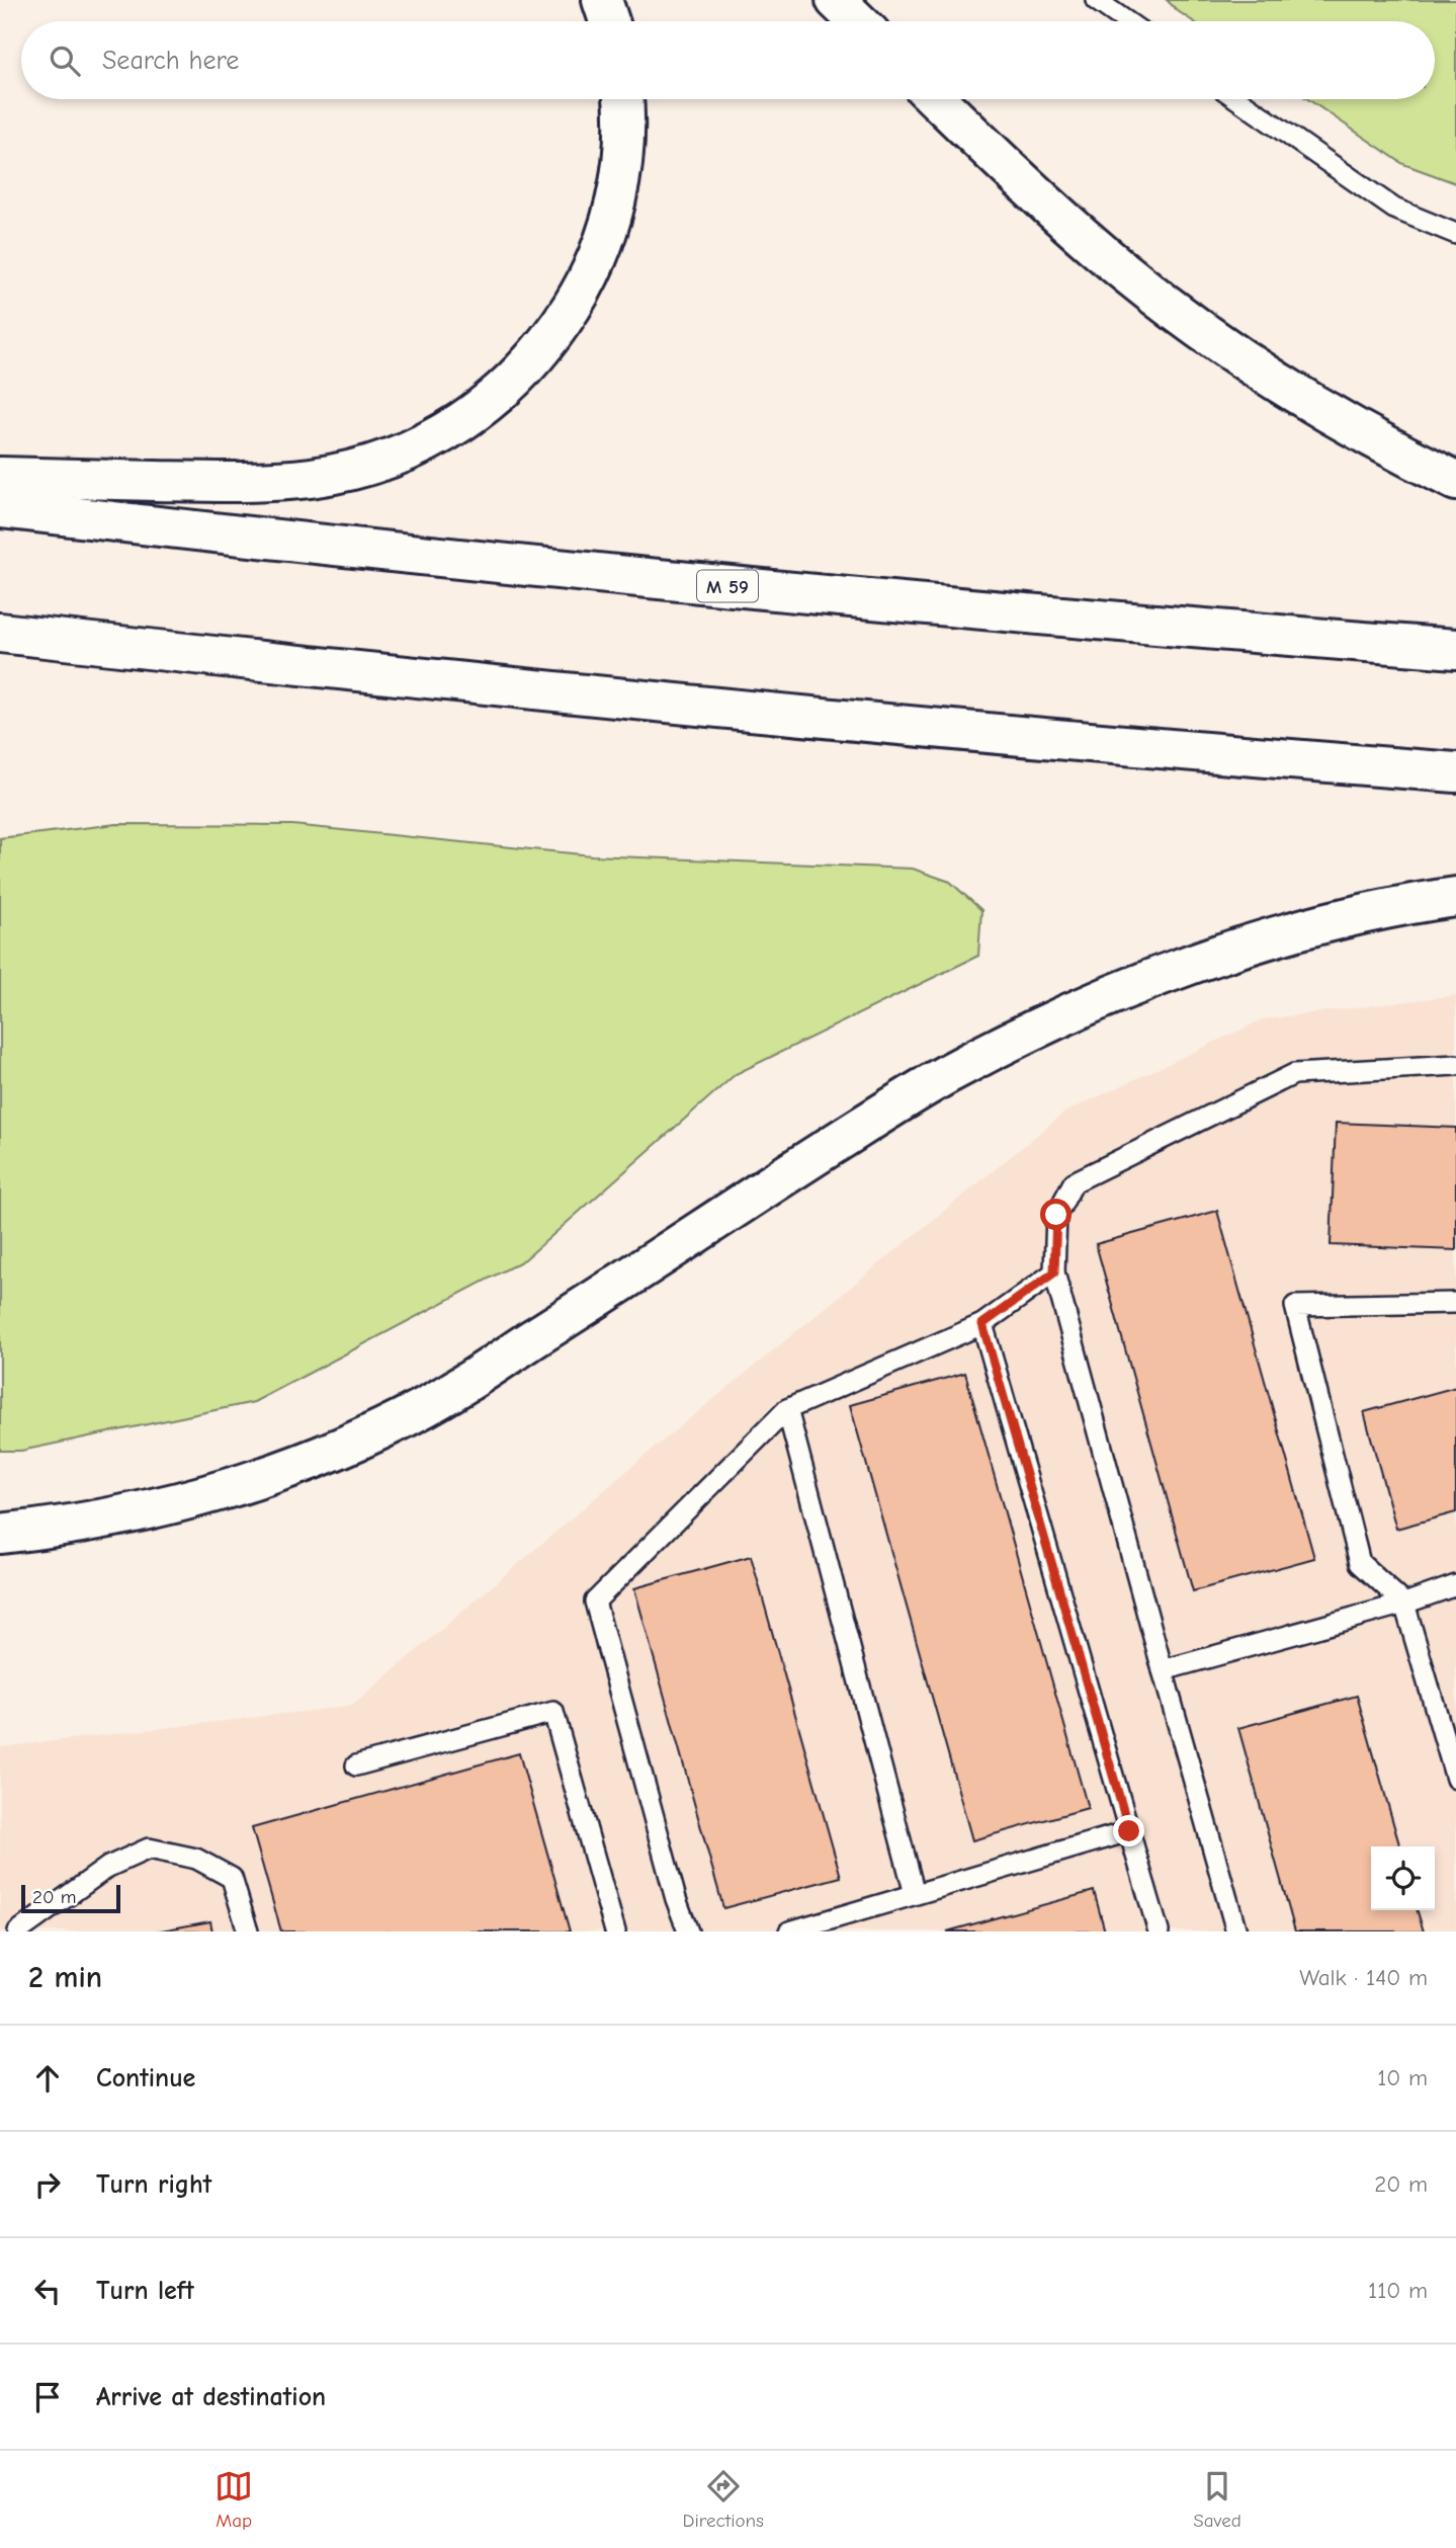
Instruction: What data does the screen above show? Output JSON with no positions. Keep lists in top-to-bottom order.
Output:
{
  "streets": {
    "highway": ["M 59"]
  },
  "scale_bar": "20 m",
  "page": {
    "search": "Search here",
    "scale": "20 m",
    "heading": ["2 min", "Walk · 140 m"],
    "list": [
      ["Continue", "10 m"],
      ["Turn right", "20 m"],
      ["Turn left", "110 m"],
      "Arrive at destination"
    ],
    "nav": ["Map", "Directions", "Saved"]
  }
}
